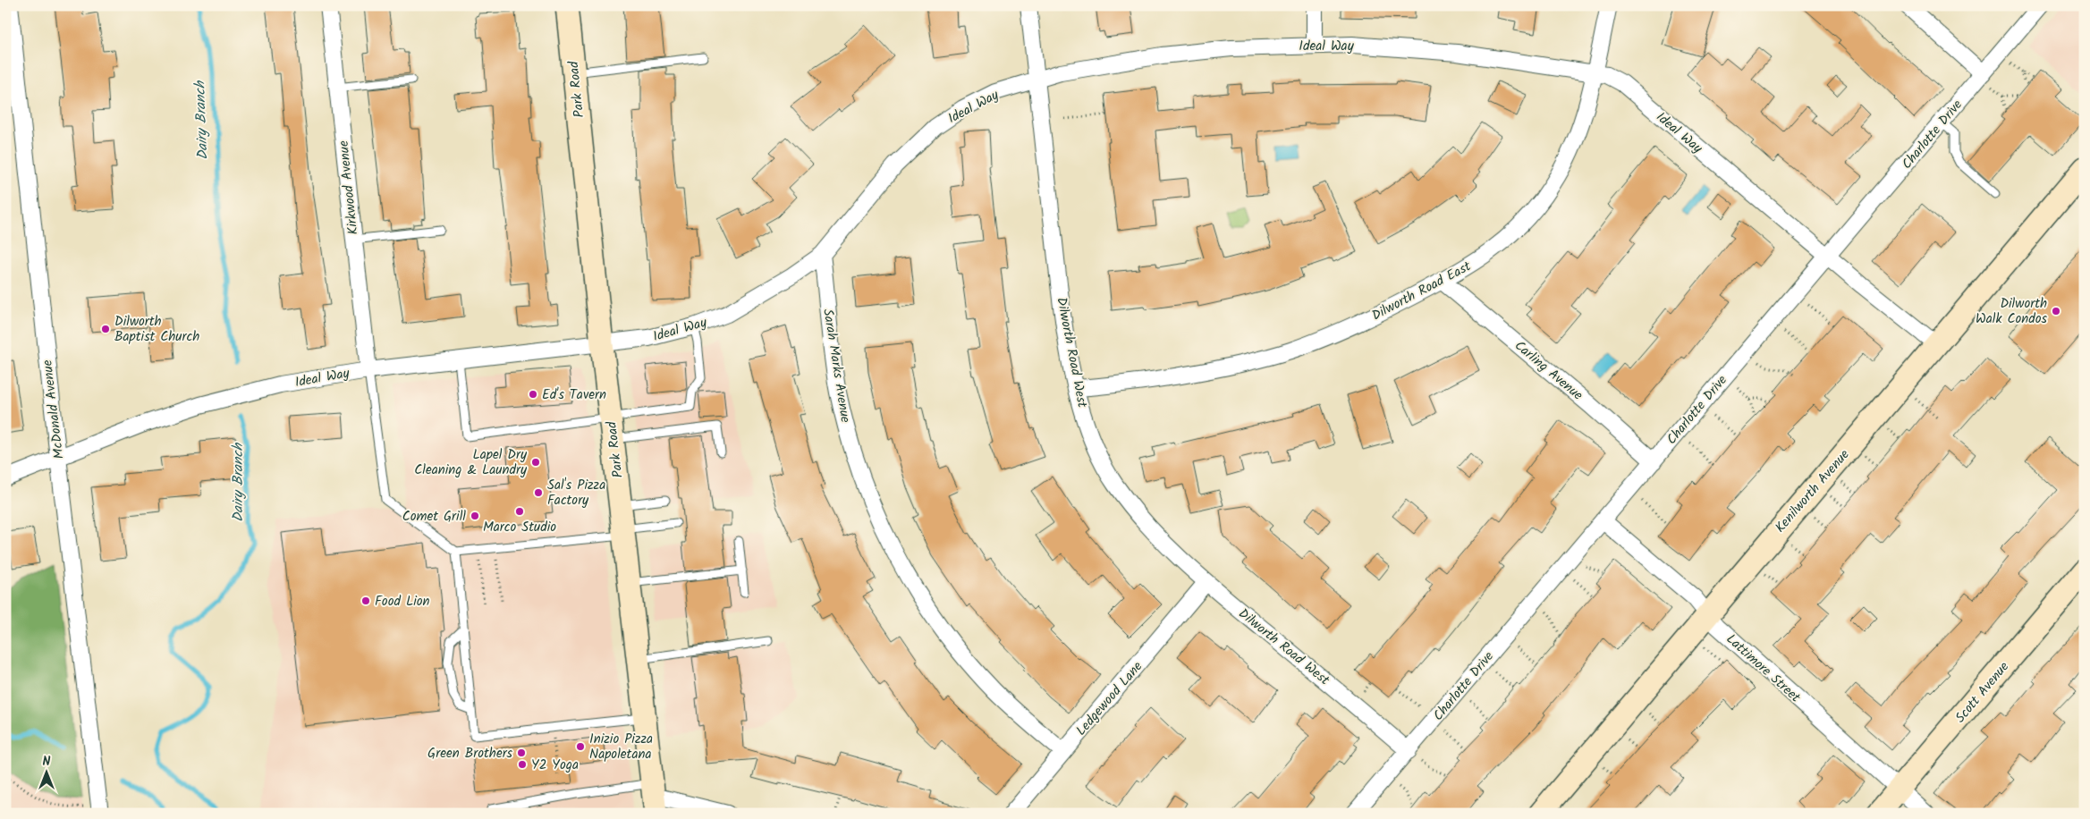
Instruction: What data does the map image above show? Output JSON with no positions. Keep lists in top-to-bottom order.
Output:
{
  "streets": {
    "main road": ["Park Road", "Kenilworth Avenue", "Scott Avenue"],
    "street": [
      "Ideal Way",
      "Charlotte Drive",
      "Kirkwood Avenue",
      "Dilworth Road East",
      "Dilworth Road West",
      "Sarah Marks Avenue",
      "Carling Avenue",
      "McDonald Avenue",
      "Lattimore Street",
      "Ledgewood Lane"
    ]
  },
  "crossings": [
    ["Ideal Way", "Park Road"],
    ["Ideal Way", "Charlotte Drive"],
    ["Ideal Way", "Kirkwood Avenue"],
    ["Ideal Way", "Dilworth Road East"],
    ["Ideal Way", "Dilworth Road West"],
    ["Ideal Way", "Sarah Marks Avenue"],
    ["Ideal Way", "McDonald Avenue"],
    ["Ideal Way", "Kenilworth Avenue"],
    ["Charlotte Drive", "Dilworth Road West"],
    ["Charlotte Drive", "Carling Avenue"],
    ["Charlotte Drive", "Lattimore Street"],
    ["Dilworth Road East", "Dilworth Road West"],
    ["Dilworth Road East", "Carling Avenue"],
    ["Dilworth Road West", "Ledgewood Lane"],
    ["Sarah Marks Avenue", "Ledgewood Lane"],
    ["Kenilworth Avenue", "Lattimore Street"],
    ["Lattimore Street", "Scott Avenue"]
  ],
  "water": ["Dairy Branch"],
  "places": [
    "Dilworth Walk Condos",
    "Dilworth Baptist Church",
    "Ed's Tavern",
    "Lapel Dry Cleaning & Laundry",
    "Sal's Pizza Factory",
    "Marco Studio",
    "Comet Grill",
    "Food Lion",
    "Inizio Pizza Napoletana",
    "Green Brothers",
    "Y2 Yoga"
  ],
  "north": "top"
}
